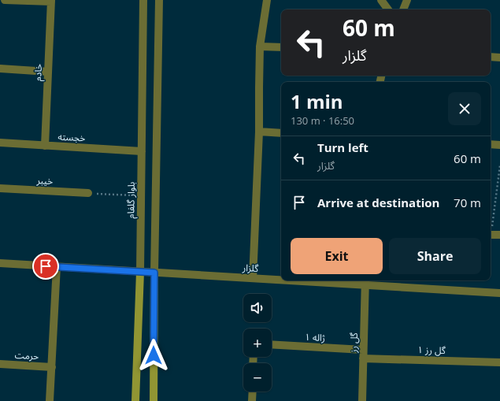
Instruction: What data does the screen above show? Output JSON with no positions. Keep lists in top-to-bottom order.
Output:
{
  "streets": {
    "main road": ["بلوار گلفام"],
    "street": [
      "خادم",
      "خجسته",
      "خیبر",
      "گلزار",
      "ژاله ۱",
      "گل رز",
      "گل رز ۱",
      "حرمت"
    ]
  },
  "crossings": [
    ["خادم", "خجسته"],
    ["خجسته", "بلوار گلفام"],
    ["بلوار گلفام", "گلزار"],
    ["گلزار", "گل رز"],
    ["ژاله ۱", "گل رز"],
    ["گل رز", "گل رز ۱"]
  ],
  "page": {
    "turn": ["60 m", "گلزار"],
    "heading": ["1 min", "130 m · 16:50"],
    "list": [
      {
        "name": "Turn left",
        "note": "گلزار",
        "value": "60 m"
      },
      {
        "name": "Arrive at destination",
        "value": "70 m"
      }
    ],
    "buttons": ["Exit", "Share"],
    "map_buttons": ["+", "−"]
  }
}
